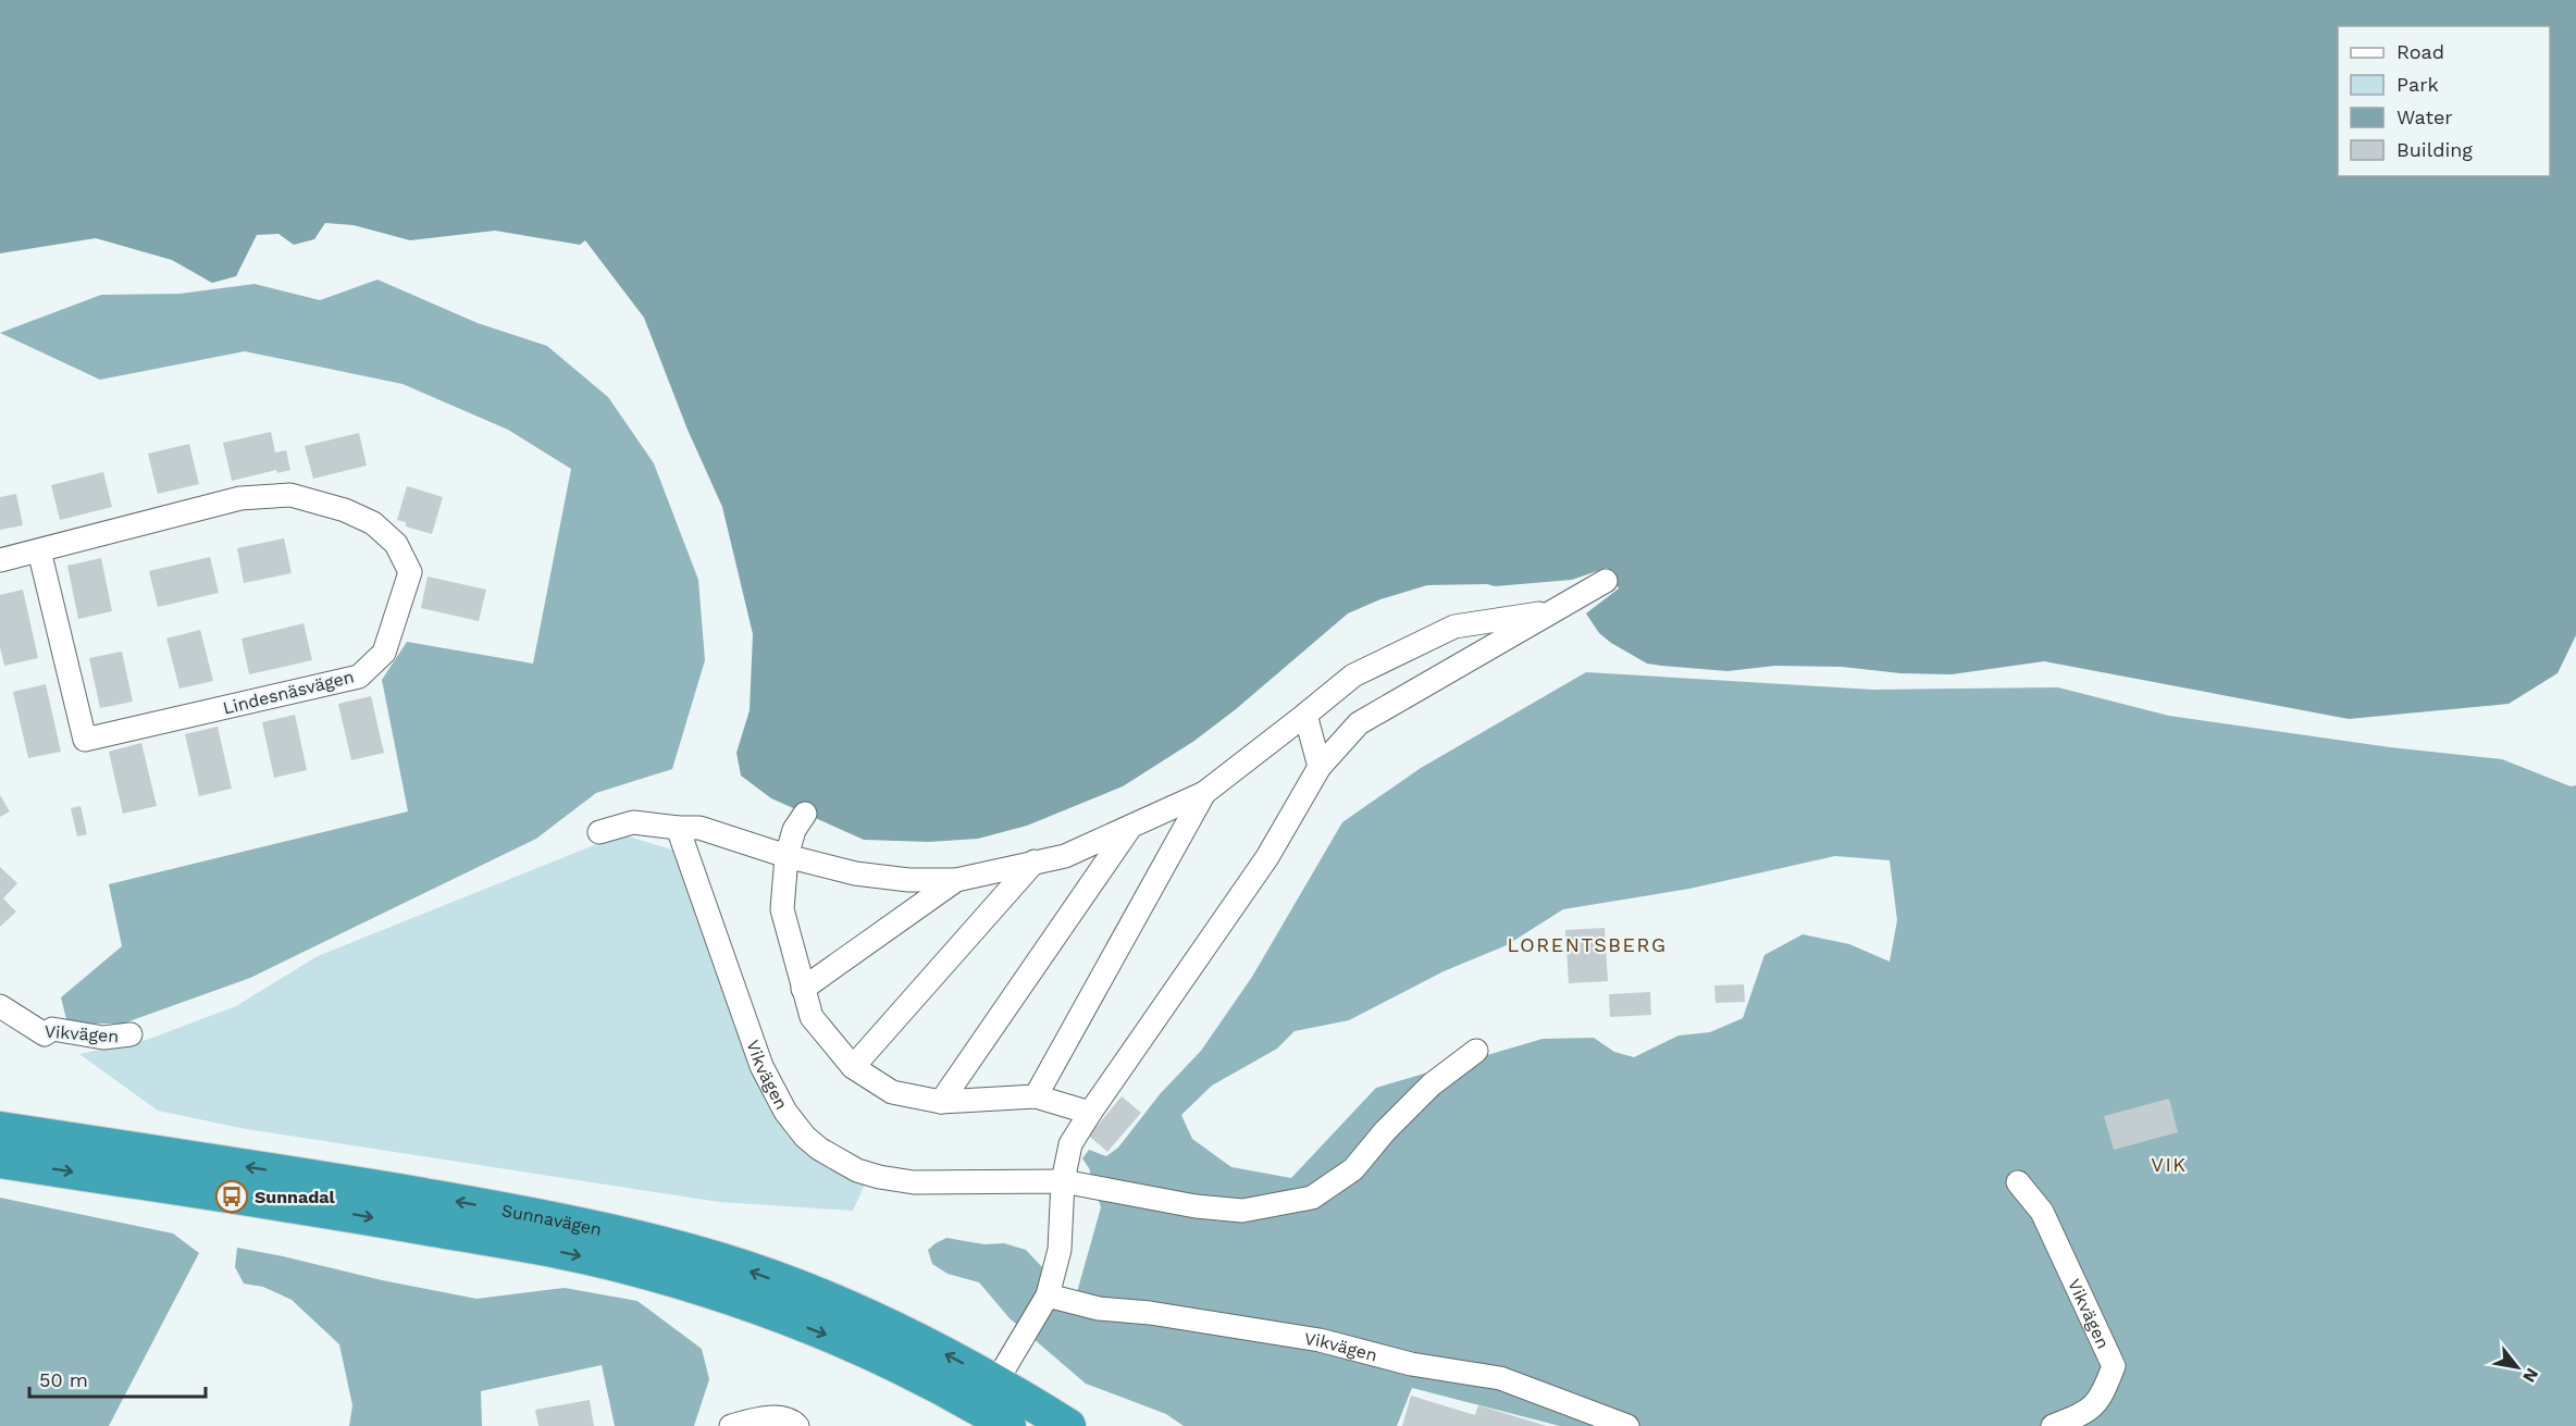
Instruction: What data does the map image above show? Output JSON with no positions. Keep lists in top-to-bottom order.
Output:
{
  "streets": {
    "highway": ["Sunnavägen"],
    "street": ["Lindesnäsvägen", "Vikvägen"]
  },
  "districts": ["LORENTSBERG", "VIK"],
  "places": {
    "bus stop": ["Sunnadal"]
  },
  "legend": [
    "Road",
    "Park",
    "Water",
    "Building"
  ],
  "scale_bar": "50 m",
  "north": "bottom right"
}
